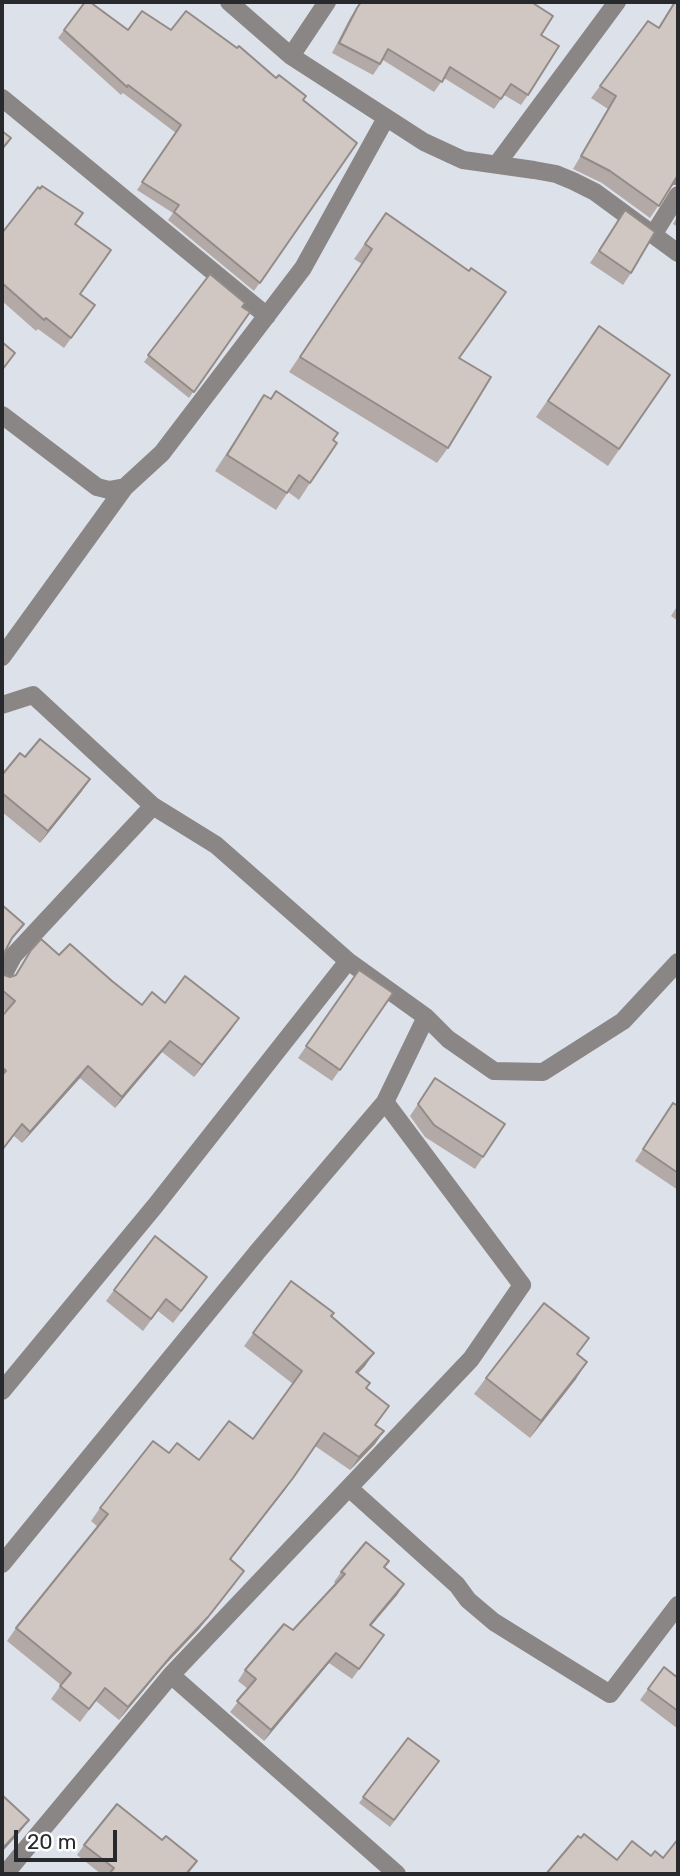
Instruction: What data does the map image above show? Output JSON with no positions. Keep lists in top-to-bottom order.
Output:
{
  "scale_bar": "20 m"
}
